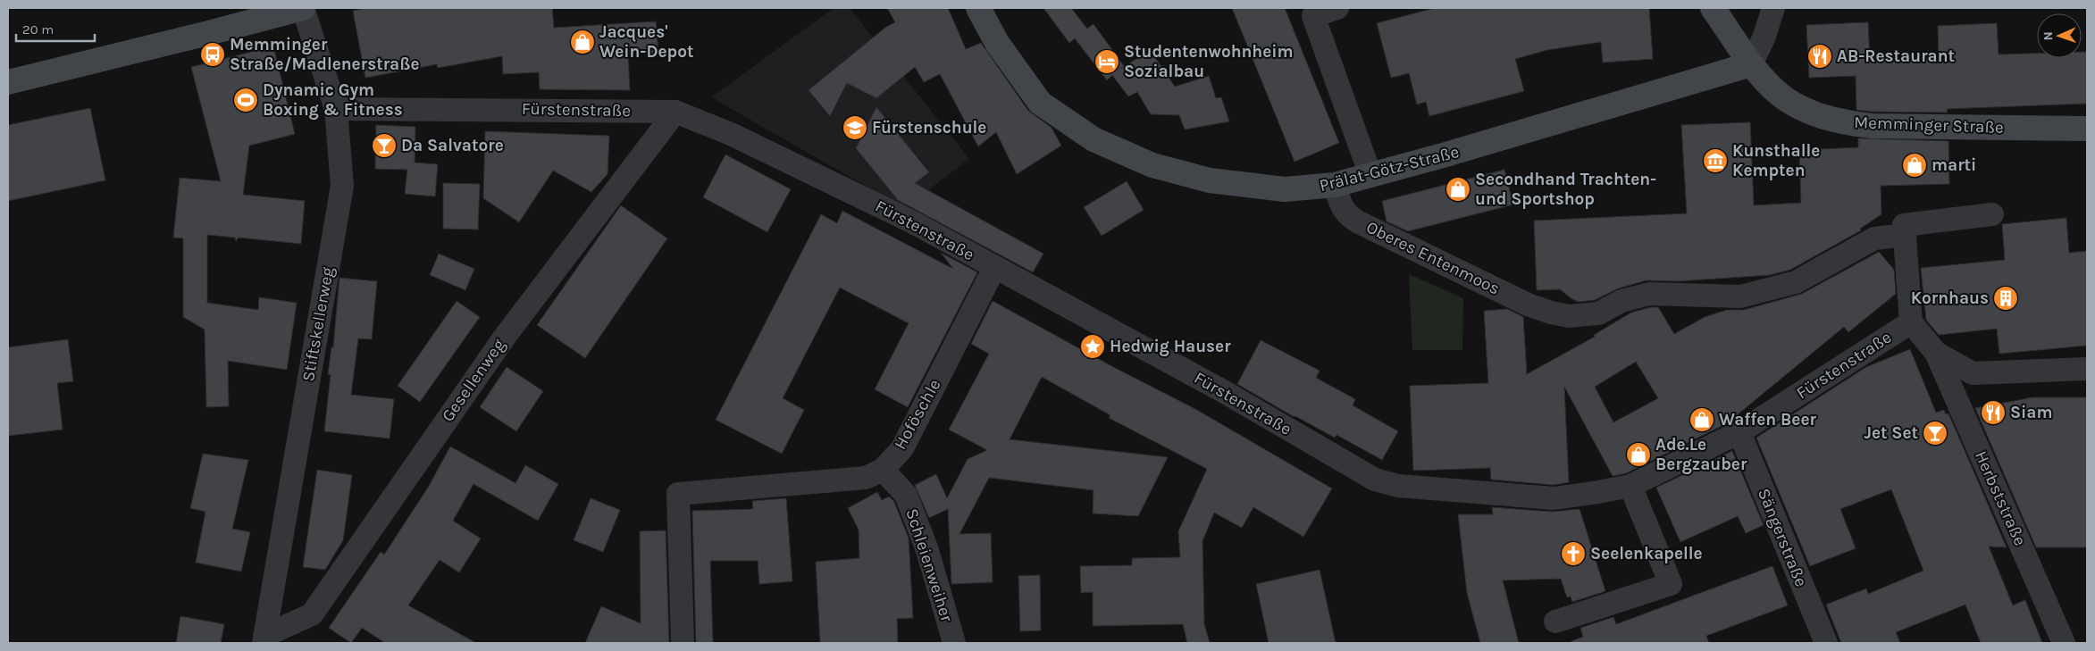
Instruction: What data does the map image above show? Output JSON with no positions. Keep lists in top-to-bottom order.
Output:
{
  "streets": {
    "street": [
      "Fürstenstraße",
      "Memminger Straße",
      "Prälat-Götz-Straße",
      "Oberes Entenmoos",
      "Stiftskellerweg",
      "Gesellenweg",
      "Hoföschle",
      "Herbststraße",
      "Sängerstraße",
      "Schleienweiher"
    ]
  },
  "crossings": [
    ["Fürstenstraße", "Stiftskellerweg"],
    ["Fürstenstraße", "Gesellenweg"],
    ["Fürstenstraße", "Hoföschle"],
    ["Fürstenstraße", "Sängerstraße"],
    ["Memminger Straße", "Prälat-Götz-Straße"],
    ["Prälat-Götz-Straße", "Oberes Entenmoos"],
    ["Stiftskellerweg", "Gesellenweg"],
    ["Hoföschle", "Schleienweiher"]
  ],
  "places": {
    "shop": [
      "Jacques' Wein-Depot",
      "marti",
      "Secondhand Trachten- und Sportshop",
      "Waffen Beer",
      "Ade.Le Bergzauber"
    ],
    "bus stop": ["Memminger Straße/Madlenerstraße"],
    "restaurant": ["AB-Restaurant", "Siam"],
    "hotel": ["Studentenwohnheim Sozialbau"],
    "sports": ["Dynamic Gym Boxing & Fitness"],
    "school or university": ["Fürstenschule"],
    "bar": ["Da Salvatore", "Jet Set"],
    "museum": ["Kunsthalle Kempten"],
    "building": ["Kornhaus"],
    "place": ["Hedwig Hauser"],
    "church": ["Seelenkapelle"]
  },
  "scale_bar": "20 m",
  "north": "left"
}
